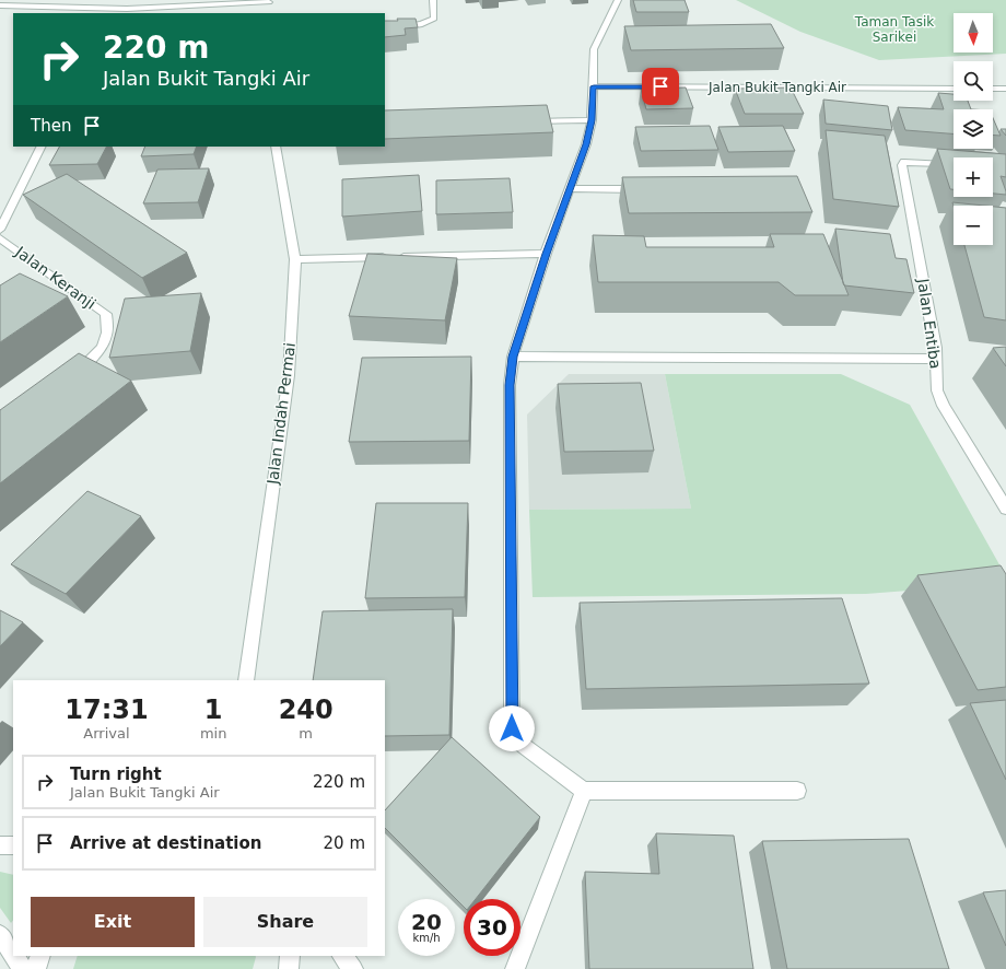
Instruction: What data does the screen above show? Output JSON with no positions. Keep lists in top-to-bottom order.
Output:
{
  "streets": {
    "street": [
      "Jalan Bukit Tangki Air",
      "Jalan Keranji",
      "Jalan Entiba",
      "Jalan Indah Permai"
    ]
  },
  "parks": ["Taman Tasik Sarikei"],
  "north": "bottom",
  "page": {
    "map_buttons": ["+", "−"],
    "turn": ["220 m", "Jalan Bukit Tangki Air"],
    "then": "Then",
    "eta": [
      "17:31",
      "Arrival",
      "1",
      "min",
      "240",
      "m"
    ],
    "list": [
      {
        "name": "Turn right",
        "note": "Jalan Bukit Tangki Air",
        "value": "220 m"
      },
      {
        "name": "Arrive at destination",
        "value": "20 m"
      }
    ],
    "buttons": ["Exit", "Share"],
    "speed": "20 km/h",
    "limit": "30"
  }
}
